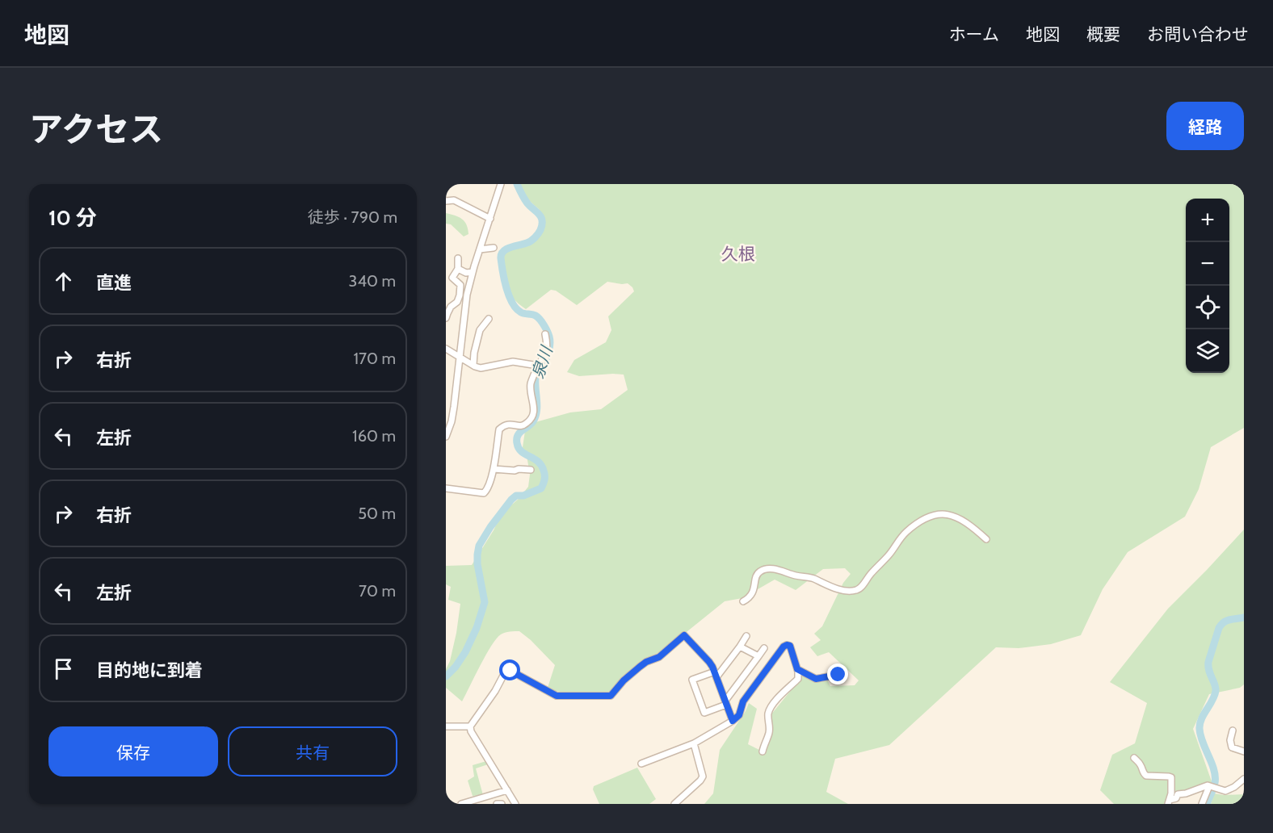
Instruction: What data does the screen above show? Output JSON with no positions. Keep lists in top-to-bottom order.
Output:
{
  "districts": ["久根"],
  "water": ["泉川"],
  "page": {
    "header": "地図",
    "nav": [
      "ホーム",
      "地図",
      "概要",
      "お問い合わせ"
    ],
    "title": "アクセス",
    "buttons": [
      "経路",
      ["保存", "共有"]
    ],
    "heading": ["10 分", "徒歩 · 790 m"],
    "map_buttons": ["+", "−"],
    "list": [
      ["直進", "340 m"],
      ["右折", "170 m"],
      ["左折", "160 m"],
      ["右折", "50 m"],
      ["左折", "70 m"],
      "目的地に到着"
    ]
  }
}
